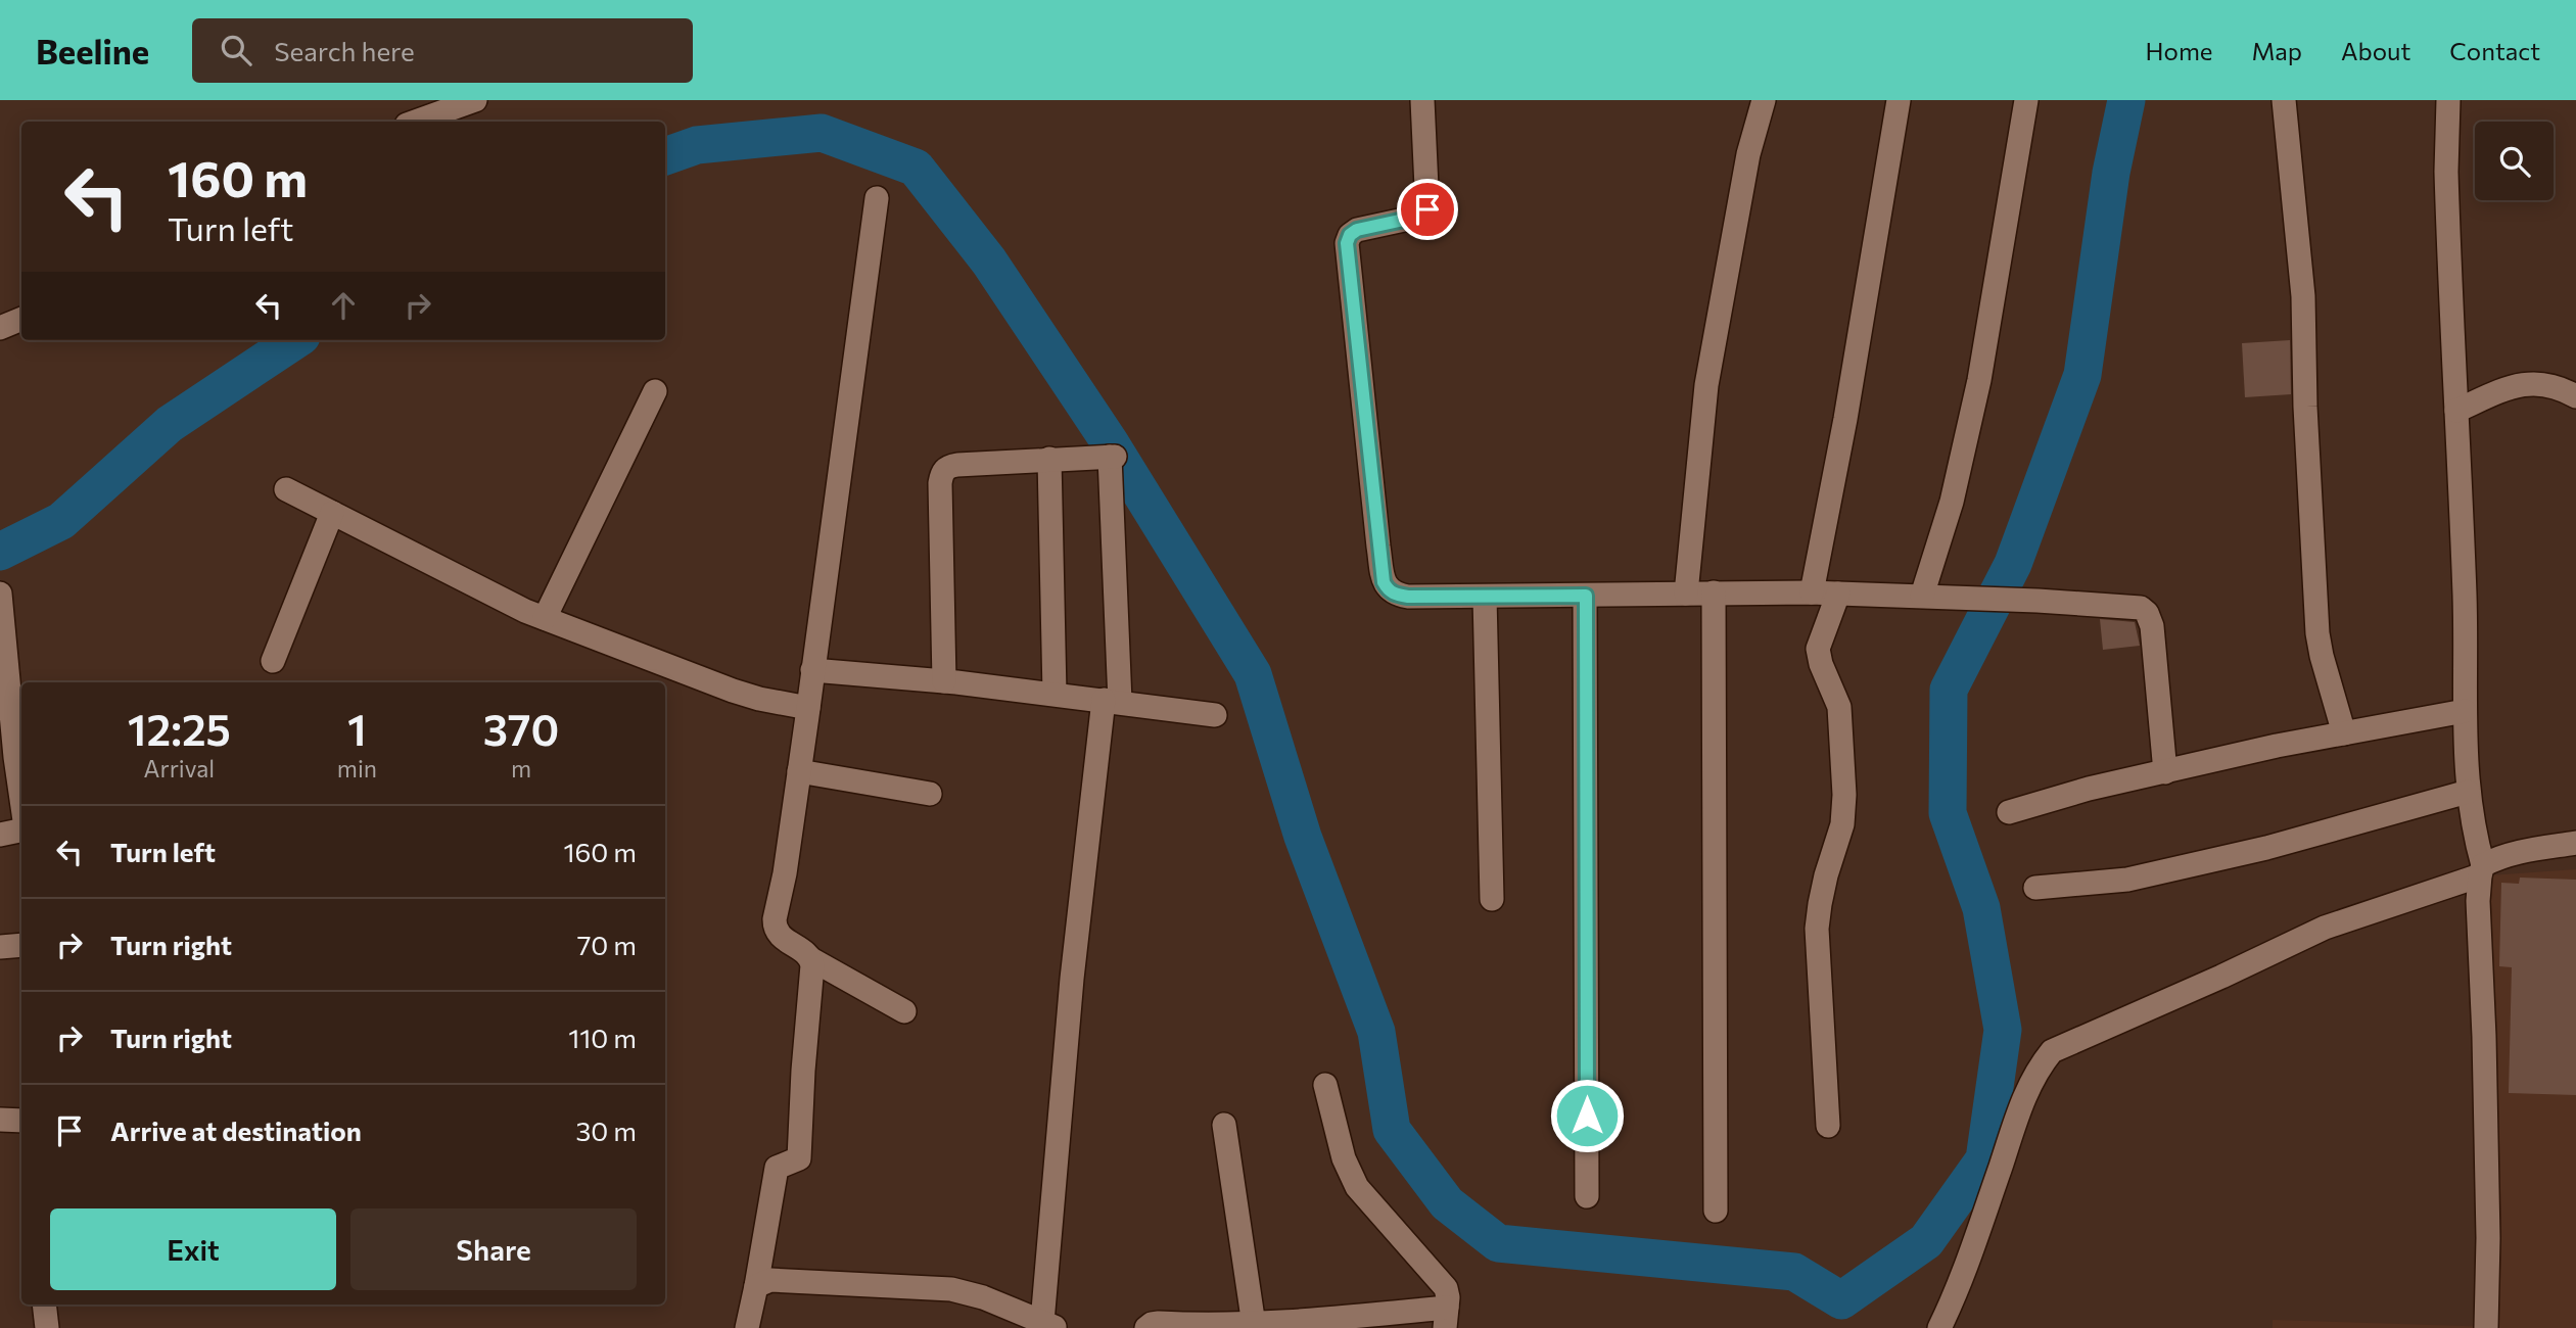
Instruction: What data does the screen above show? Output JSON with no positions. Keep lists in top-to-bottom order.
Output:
{
  "page": {
    "header": "Beeline",
    "search": "Search here",
    "nav": [
      "Home",
      "Map",
      "About",
      "Contact"
    ],
    "turn": ["160 m", "Turn left"],
    "eta": [
      "12:25",
      "Arrival",
      "1",
      "min",
      "370",
      "m"
    ],
    "list": [
      {
        "name": "Turn left",
        "value": "160 m"
      },
      {
        "name": "Turn right",
        "value": "70 m"
      },
      {
        "name": "Turn right",
        "value": "110 m"
      },
      {
        "name": "Arrive at destination",
        "value": "30 m"
      }
    ],
    "buttons": ["Exit", "Share"]
  }
}
